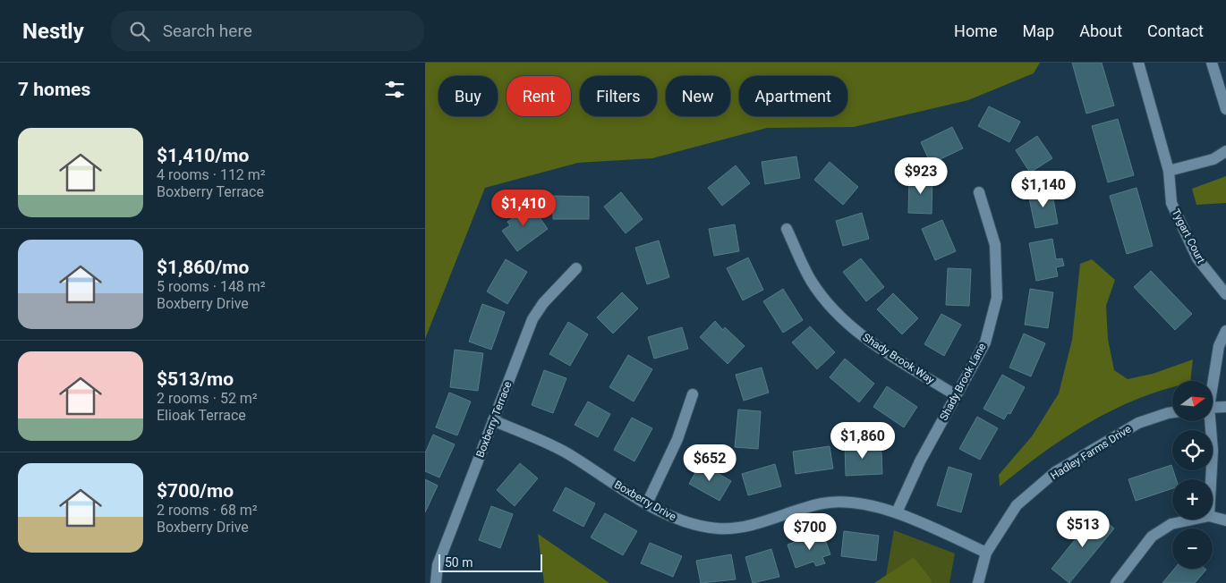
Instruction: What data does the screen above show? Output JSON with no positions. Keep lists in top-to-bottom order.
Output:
{
  "streets": {
    "street": [
      "Tygart Court",
      "Shady Brook Way",
      "Shady Brook Lane",
      "Boxberry Terrace",
      "Hadley Farms Drive",
      "Boxberry Drive"
    ]
  },
  "crossings": [
    ["Shady Brook Way", "Shady Brook Lane"],
    ["Shady Brook Lane", "Boxberry Drive"],
    ["Boxberry Terrace", "Boxberry Drive"],
    ["Hadley Farms Drive", "Boxberry Drive"]
  ],
  "scale_bar": "50 m",
  "north": "right",
  "page": {
    "header": "Nestly",
    "search": "Search here",
    "nav": [
      "Home",
      "Map",
      "About",
      "Contact"
    ],
    "heading": "7 homes",
    "chip": [
      "Buy",
      "Rent",
      "Filters",
      "New",
      "Apartment"
    ],
    "list": [
      {
        "name": "$1,410/mo",
        "note": "4 rooms · 112 m² · Boxberry Terrace"
      },
      {
        "name": "$1,860/mo",
        "note": "5 rooms · 148 m² · Boxberry Drive"
      },
      {
        "name": "$513/mo",
        "note": "2 rooms · 52 m² · Elioak Terrace"
      },
      {
        "name": "$700/mo",
        "note": "2 rooms · 68 m² · Boxberry Drive"
      }
    ],
    "price": [
      "$923",
      "$1,140",
      "$1,410",
      "$1,860",
      "$652",
      "$513",
      "$700"
    ],
    "map_buttons": ["+", "−"],
    "scale": "50 m"
  }
}
